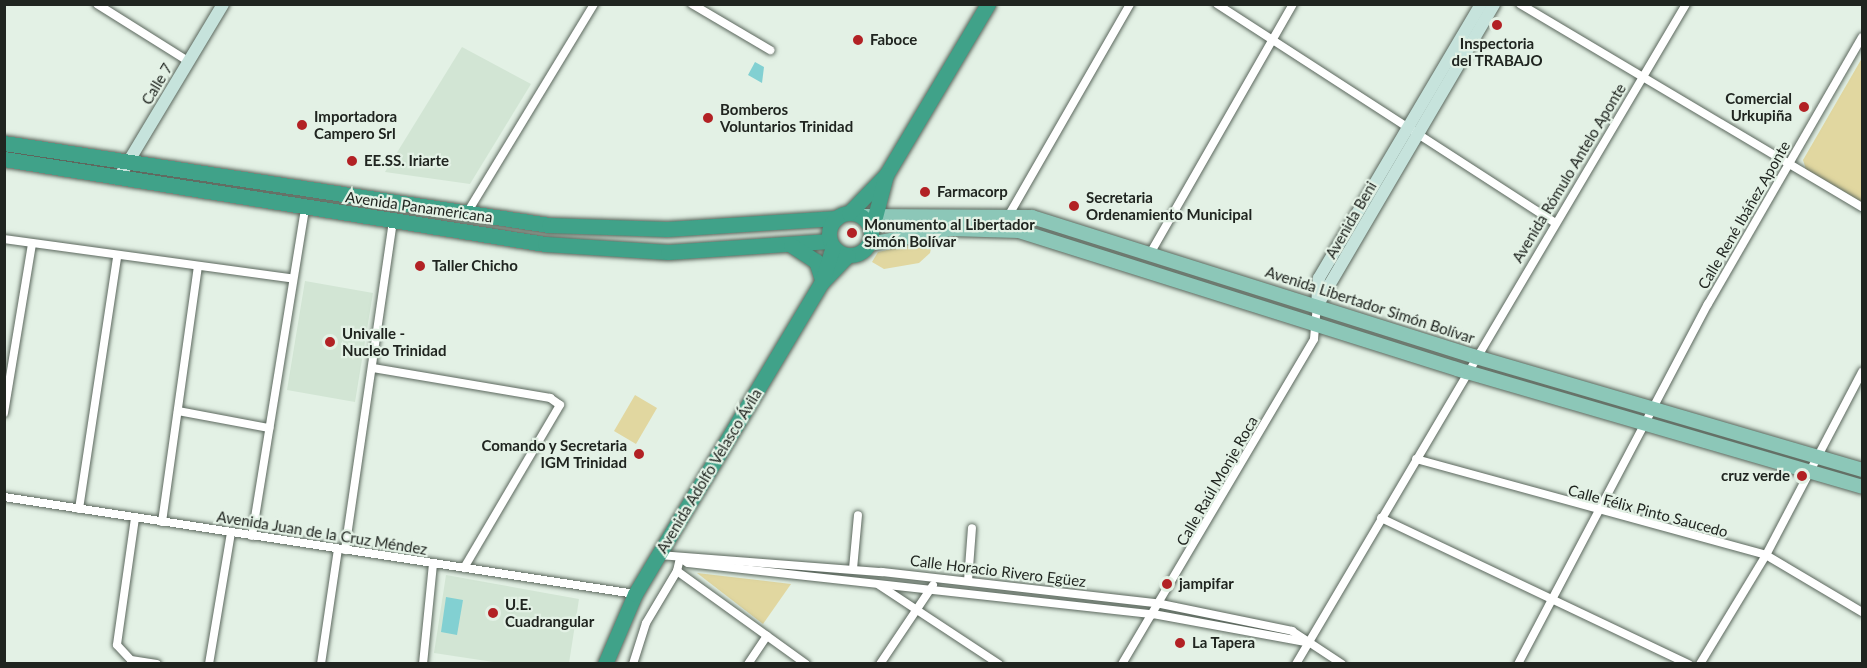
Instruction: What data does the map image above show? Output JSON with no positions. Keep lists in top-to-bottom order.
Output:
{
  "streets": {
    "highway": ["Avenida Panamericana", "Avenida Adolfo Velasco Ávila"],
    "main road": ["Calle 7", "Avenida Beni", "Avenida Libertador Simón Bolívar"],
    "street": [
      "Avenida Rómulo Antelo Aponte",
      "Calle René Ibáñez Aponte",
      "Calle Raúl Monje Roca",
      "Calle Félix Pinto Saucedo",
      "Avenida Juan de la Cruz Méndez",
      "Calle Horacio Rivero Egüez"
    ]
  },
  "crossings": [
    ["Calle 7", "Avenida Panamericana"],
    ["Avenida Rómulo Antelo Aponte", "Avenida Libertador Simón Bolívar"],
    ["Avenida Rómulo Antelo Aponte", "Calle Félix Pinto Saucedo"],
    ["Avenida Rómulo Antelo Aponte", "Calle Horacio Rivero Egüez"],
    ["Avenida Panamericana", "Avenida Libertador Simón Bolívar"],
    ["Avenida Panamericana", "Avenida Adolfo Velasco Ávila"],
    ["Calle René Ibáñez Aponte", "Avenida Libertador Simón Bolívar"],
    ["Calle René Ibáñez Aponte", "Calle Félix Pinto Saucedo"],
    ["Avenida Beni", "Avenida Libertador Simón Bolívar"],
    ["Avenida Libertador Simón Bolívar", "Avenida Adolfo Velasco Ávila"],
    ["Avenida Adolfo Velasco Ávila", "Avenida Juan de la Cruz Méndez"],
    ["Avenida Adolfo Velasco Ávila", "Calle Horacio Rivero Egüez"],
    ["Calle Raúl Monje Roca", "Calle Horacio Rivero Egüez"]
  ],
  "places": [
    "Inspectoria del TRABAJO",
    "Faboce",
    "Comercial Urkupiña",
    "Bomberos Voluntarios Trinidad",
    "Importadora Campero Srl",
    "EE.SS. Iriarte",
    "Farmacorp",
    "Secretaria Ordenamiento Municipal",
    "Monumento al Libertador Simón Bolívar",
    "Taller Chicho",
    "Univalle - Nucleo Trinidad",
    "Comando y Secretaria IGM Trinidad",
    "cruz verde",
    "jampifar",
    "U.E. Cuadrangular",
    "La Tapera"
  ]
}
